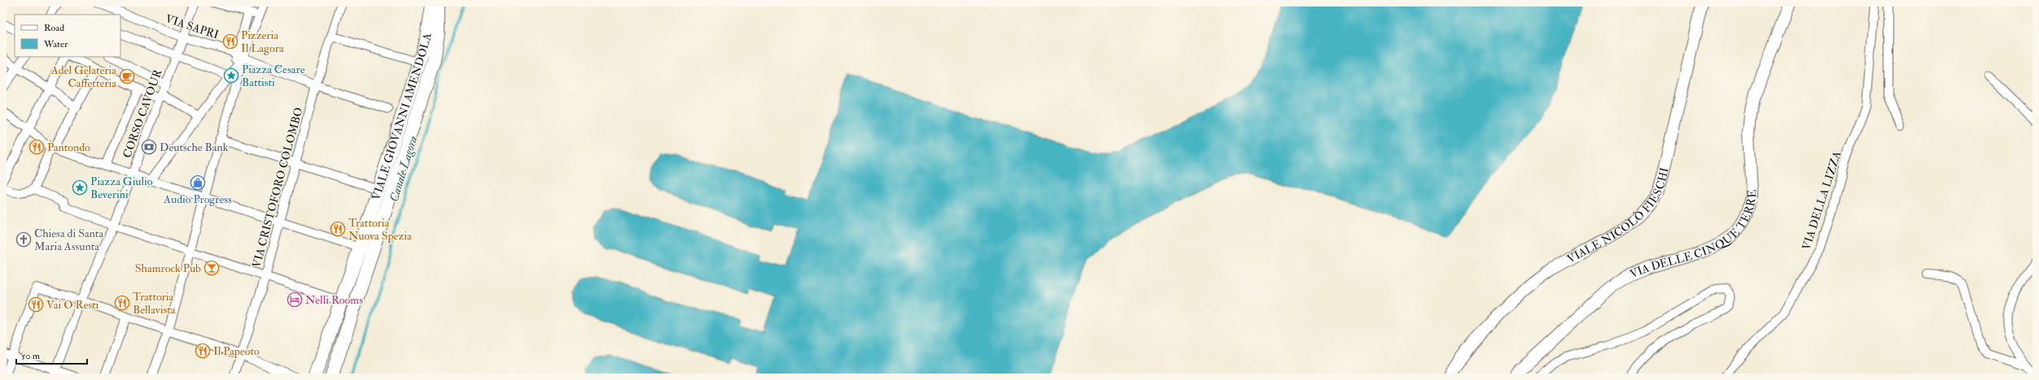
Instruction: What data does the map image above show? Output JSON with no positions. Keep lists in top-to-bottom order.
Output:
{
  "streets": {
    "main road": ["VIALE GIOVANNI AMENDOLA", "VIALE NICOLÒ FIESCHI", "VIA DELLE CINQUE TERRE"],
    "street": [
      "VIA SAPRI",
      "CORSO CAVOUR",
      "VIA CRISTOFORO COLOMBO",
      "VIA DELLA LIZZA"
    ]
  },
  "crossings": [
    ["VIA SAPRI", "CORSO CAVOUR"],
    ["VIA SAPRI", "VIA CRISTOFORO COLOMBO"]
  ],
  "water": ["Canale Lagora"],
  "places": {
    "restaurant": [
      "Pizzeria Il Lagora",
      "Pantondo",
      "Trattoria Nuova Spezia",
      "Trattoria Bellavista",
      "Vai O Resti",
      "Il Papeoto"
    ],
    "place": ["Piazza Cesare Battisti", "Piazza Giulio Beverini"],
    "cafe": ["Adel Gelateria Caffetteria"],
    "bank": ["Deutsche Bank"],
    "shop": ["Audio Progress"],
    "church": ["Chiesa di Santa Maria Assunta"],
    "bar": ["Shamrock Pub"],
    "hotel": ["Nelli Rooms"]
  },
  "legend": ["Road", "Water"],
  "scale_bar": "50 m"
}
